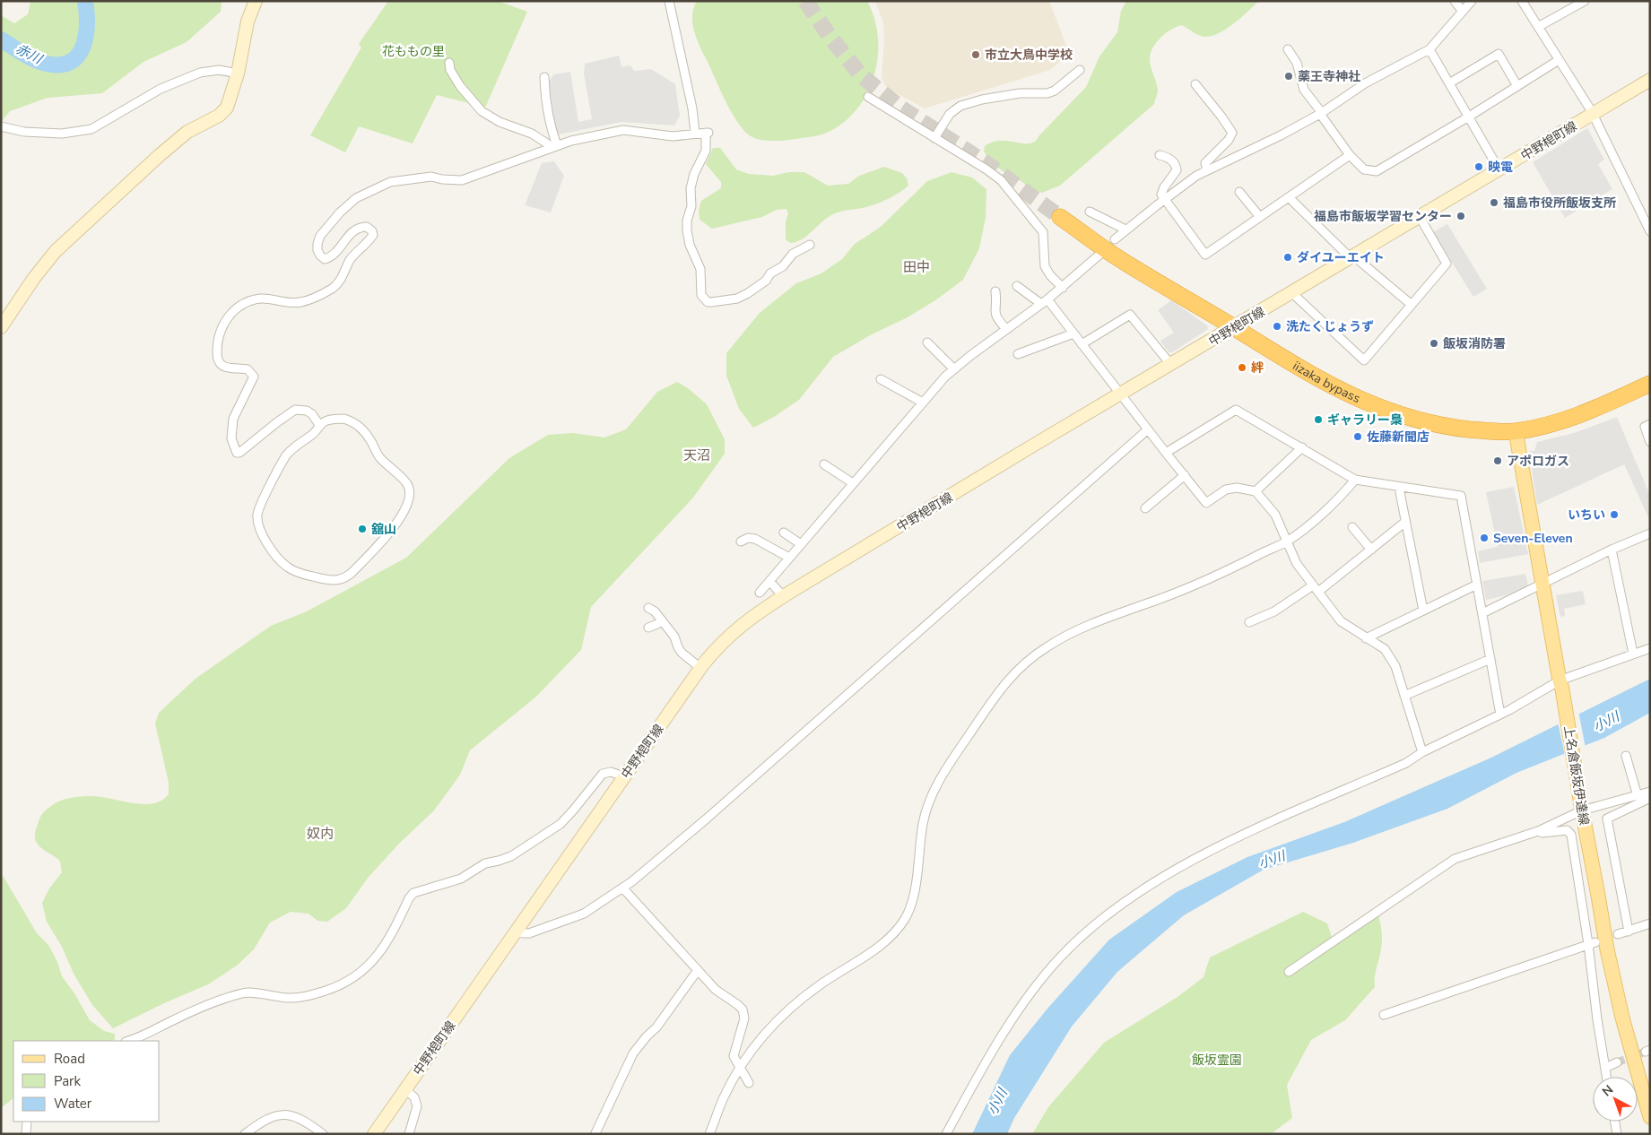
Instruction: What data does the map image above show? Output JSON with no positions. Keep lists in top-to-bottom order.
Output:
{
  "streets": {
    "highway": ["iizaka bypass"],
    "main road": ["中野梍町線", "上名倉飯坂伊達線"]
  },
  "crossings": [
    ["中野梍町線", "iizaka bypass"],
    ["iizaka bypass", "上名倉飯坂伊達線"]
  ],
  "districts": ["田中", "天沼", "奴内"],
  "water": ["赤川", "小川"],
  "parks": ["花ももの里", "飯坂霊園"],
  "places": [
    "市立大鳥中学校",
    "薬王寺神社",
    "映電",
    "福島市役所飯坂支所",
    "福島市飯坂学習センター",
    "ダイユーエイト",
    "洗たくじょうず",
    "飯坂消防署",
    "絆",
    "ギャラリー梟",
    "佐藤新聞店",
    "アポロガス",
    "いちい",
    "舘山",
    "Seven-Eleven"
  ],
  "legend": ["Road", "Park", "Water"],
  "north": "top left"
}
